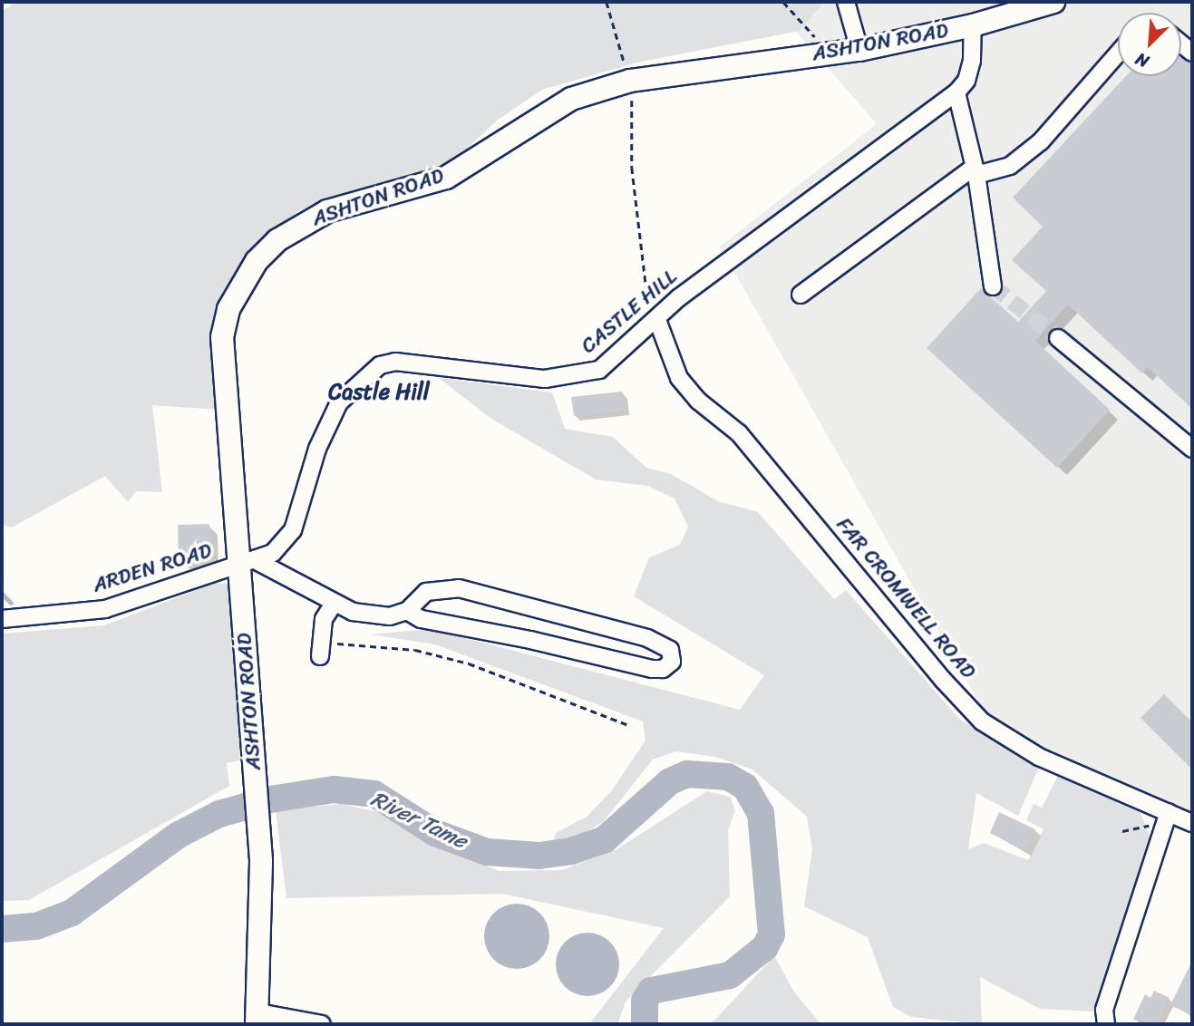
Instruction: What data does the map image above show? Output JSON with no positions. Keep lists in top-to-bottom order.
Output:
{
  "streets": {
    "highway": ["ASHTON ROAD"],
    "street": ["CASTLE HILL", "ARDEN ROAD", "FAR CROMWELL ROAD"]
  },
  "crossings": [
    ["ASHTON ROAD", "CASTLE HILL"],
    ["ASHTON ROAD", "ARDEN ROAD"],
    ["CASTLE HILL", "ARDEN ROAD"],
    ["CASTLE HILL", "FAR CROMWELL ROAD"]
  ],
  "districts": ["Castle Hill"],
  "water": ["River Tame"],
  "north": "bottom left"
}
